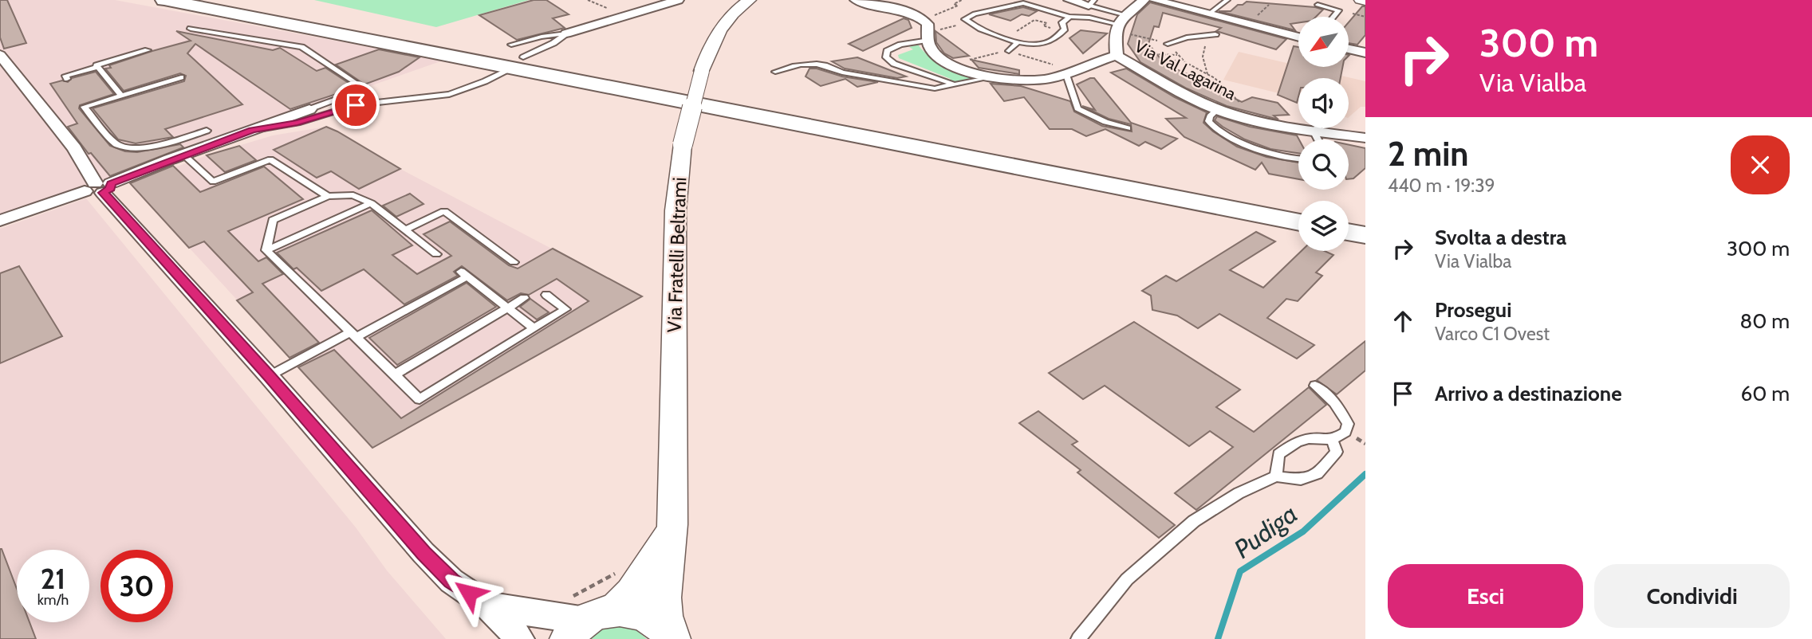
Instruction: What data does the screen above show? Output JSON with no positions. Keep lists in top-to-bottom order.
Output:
{
  "streets": {
    "street": ["Via Val Lagarina", "Via Fratelli Beltrami"]
  },
  "water": ["Pudiga"],
  "north": "bottom left",
  "page": {
    "turn": ["300 m", "Via Vialba"],
    "heading": ["2 min", "440 m · 19:39"],
    "list": [
      {
        "name": "Svolta a destra",
        "note": "Via Vialba",
        "value": "300 m"
      },
      {
        "name": "Prosegui",
        "note": "Varco C1 Ovest",
        "value": "80 m"
      },
      {
        "name": "Arrivo a destinazione",
        "value": "60 m"
      }
    ],
    "speed": "21 km/h",
    "limit": "30",
    "buttons": ["Esci", "Condividi"]
  }
}
